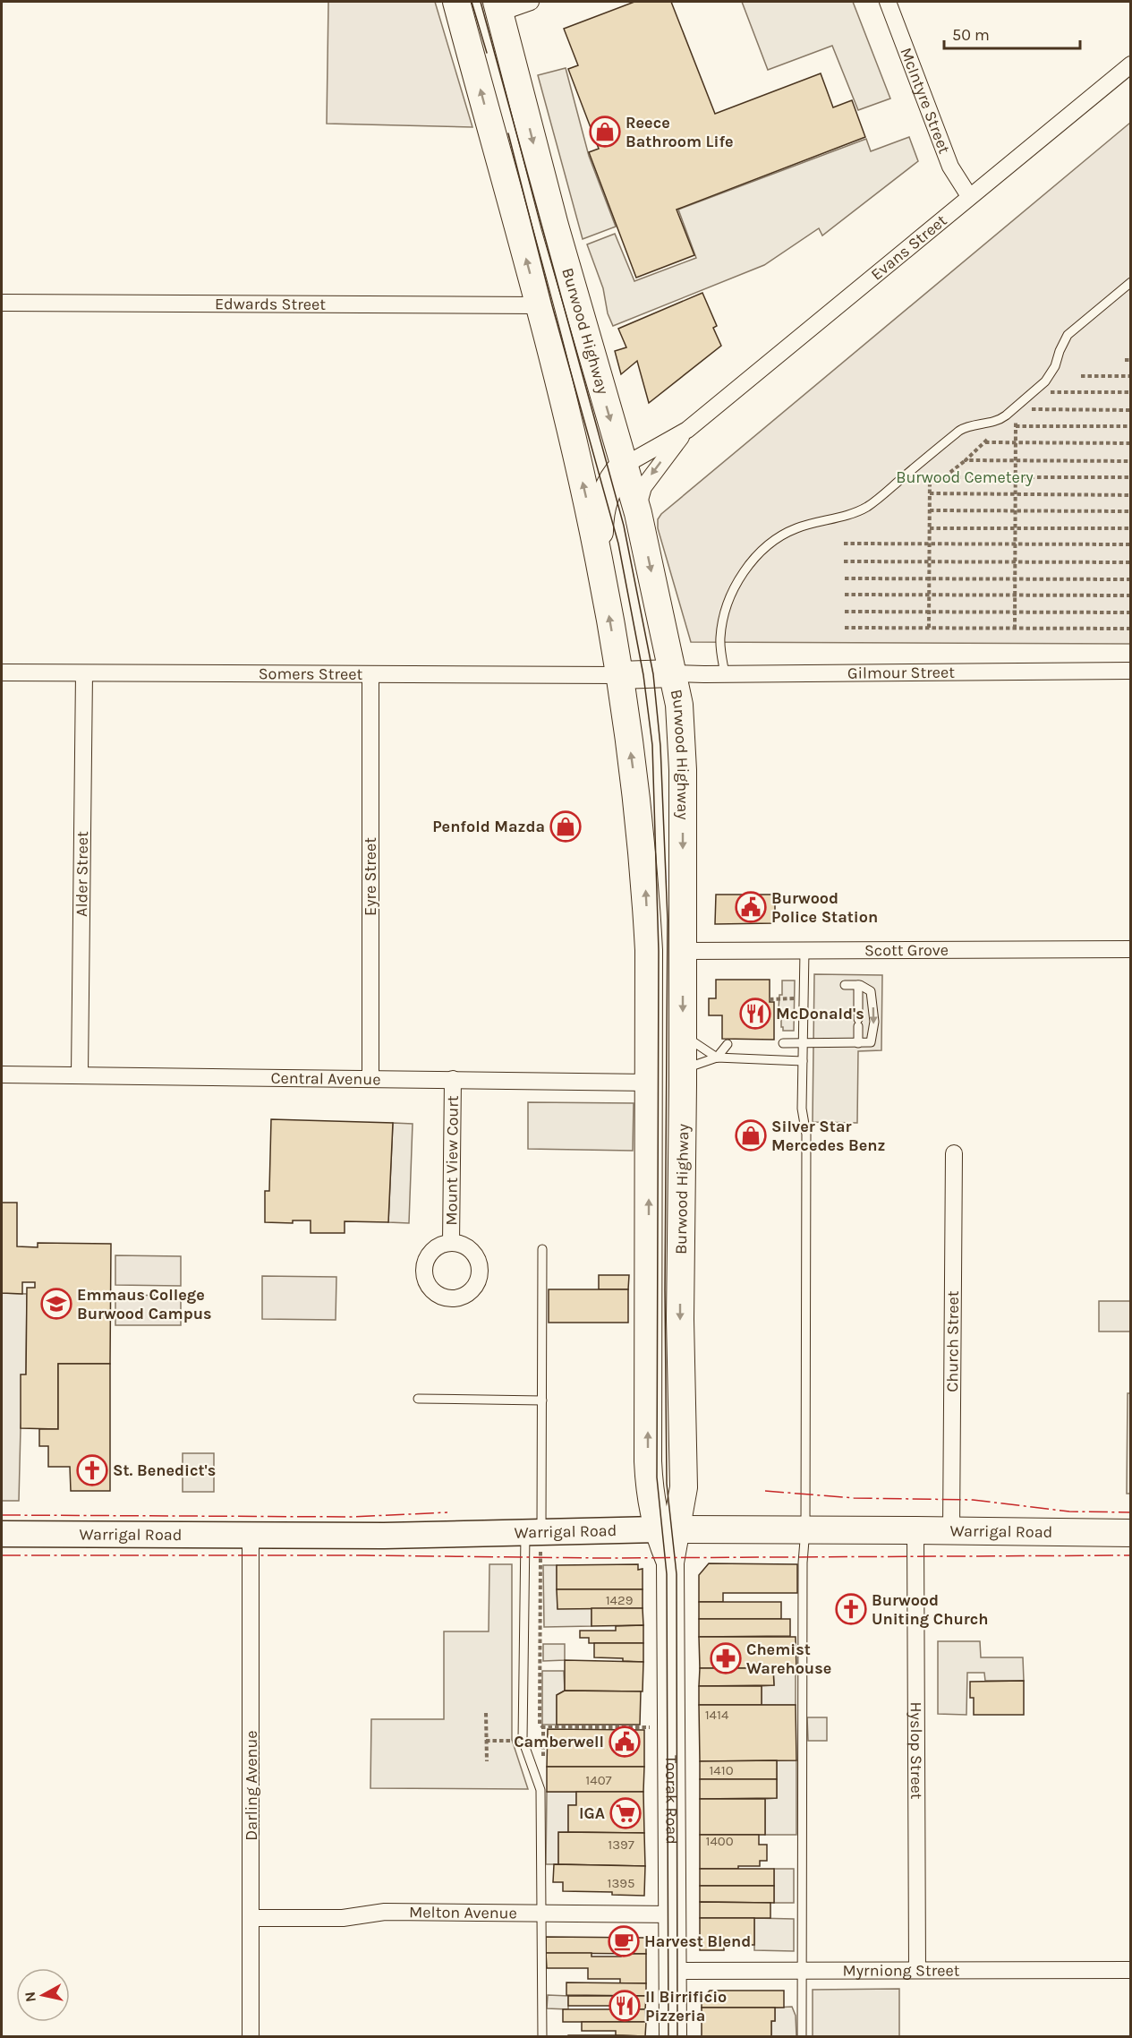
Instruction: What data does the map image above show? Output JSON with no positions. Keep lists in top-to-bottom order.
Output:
{
  "streets": {
    "highway": ["Burwood Highway", "Warrigal Road", "Toorak Road"],
    "street": [
      "McIntyre Street",
      "Evans Street",
      "Edwards Street",
      "Gilmour Street",
      "Somers Street",
      "Alder Street",
      "Eyre Street",
      "Scott Grove",
      "Central Avenue",
      "Mount View Court",
      "Church Street",
      "Hyslop Street",
      "Darling Avenue",
      "Melton Avenue",
      "Myrniong Street"
    ]
  },
  "crossings": [
    ["McIntyre Street", "Evans Street"],
    ["Evans Street", "Burwood Highway"],
    ["Edwards Street", "Burwood Highway"],
    ["Burwood Highway", "Gilmour Street"],
    ["Burwood Highway", "Somers Street"],
    ["Burwood Highway", "Scott Grove"],
    ["Burwood Highway", "Central Avenue"],
    ["Burwood Highway", "Warrigal Road"],
    ["Burwood Highway", "Toorak Road"],
    ["Somers Street", "Alder Street"],
    ["Somers Street", "Eyre Street"],
    ["Alder Street", "Central Avenue"],
    ["Eyre Street", "Central Avenue"],
    ["Central Avenue", "Mount View Court"],
    ["Church Street", "Warrigal Road"],
    ["Warrigal Road", "Hyslop Street"],
    ["Warrigal Road", "Darling Avenue"],
    ["Warrigal Road", "Toorak Road"],
    ["Hyslop Street", "Myrniong Street"],
    ["Darling Avenue", "Melton Avenue"],
    ["Toorak Road", "Melton Avenue"],
    ["Toorak Road", "Myrniong Street"]
  ],
  "parks": ["Burwood Cemetery"],
  "places": {
    "shop": ["Reece Bathroom Life", "Penfold Mazda", "Silver Star Mercedes Benz"],
    "public building": ["Burwood Police Station", "Camberwell"],
    "restaurant": ["McDonald's", "Il Birrificio Pizzeria"],
    "school or university": ["Emmaus College Burwood Campus"],
    "church": ["St. Benedict's", "Burwood Uniting Church"],
    "pharmacy": ["Chemist Warehouse"],
    "supermarket": ["IGA"],
    "cafe": ["Harvest Blend"]
  },
  "house_numbers": [
    "1429",
    "1414",
    "1410",
    "1407",
    "1400",
    "1397",
    "1395"
  ],
  "scale_bar": "50 m",
  "north": "left"
}
